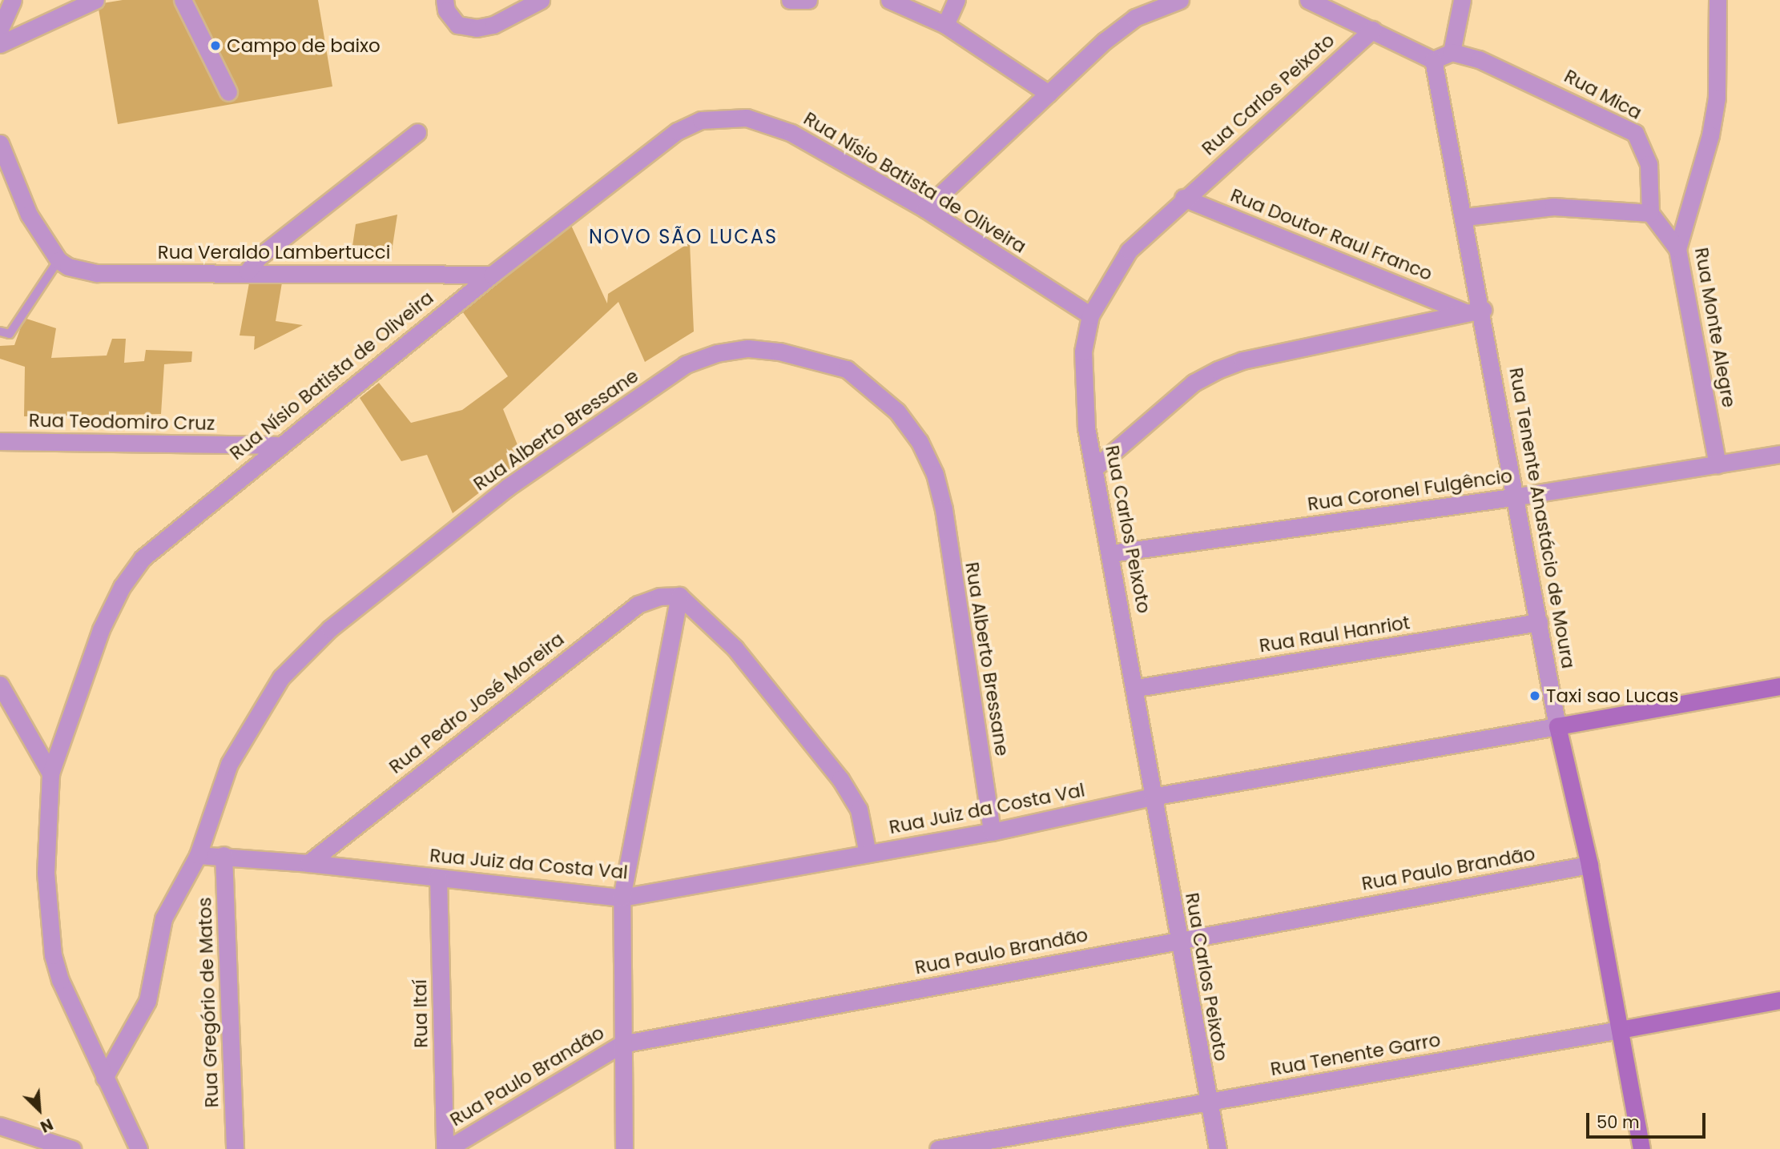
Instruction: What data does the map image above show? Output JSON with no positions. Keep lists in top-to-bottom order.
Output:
{
  "streets": {
    "street": [
      "Rua Carlos Peixoto",
      "Rua Mica",
      "Rua Nísio Batista de Oliveira",
      "Rua Doutor Raul Franco",
      "Rua Veraldo Lambertucci",
      "Rua Monte Alegre",
      "Rua Teodomiro Cruz",
      "Rua Alberto Bressane",
      "Rua Coronel Fulgêncio",
      "Rua Tenente Anastácio de Moura",
      "Rua Raul Hanriot",
      "Rua Pedro José Moreira",
      "Rua Juiz da Costa Val",
      "Rua Paulo Brandão",
      "Rua Gregório de Matos",
      "Rua Itaí",
      "Rua Tenente Garro"
    ]
  },
  "crossings": [
    ["Rua Carlos Peixoto", "Rua Nísio Batista de Oliveira"],
    ["Rua Carlos Peixoto", "Rua Doutor Raul Franco"],
    ["Rua Carlos Peixoto", "Rua Coronel Fulgêncio"],
    ["Rua Carlos Peixoto", "Rua Raul Hanriot"],
    ["Rua Carlos Peixoto", "Rua Juiz da Costa Val"],
    ["Rua Carlos Peixoto", "Rua Paulo Brandão"],
    ["Rua Carlos Peixoto", "Rua Tenente Garro"],
    ["Rua Nísio Batista de Oliveira", "Rua Veraldo Lambertucci"],
    ["Rua Nísio Batista de Oliveira", "Rua Teodomiro Cruz"],
    ["Rua Nísio Batista de Oliveira", "Rua Alberto Bressane"],
    ["Rua Monte Alegre", "Rua Coronel Fulgêncio"],
    ["Rua Alberto Bressane", "Rua Juiz da Costa Val"],
    ["Rua Coronel Fulgêncio", "Rua Tenente Anastácio de Moura"],
    ["Rua Tenente Anastácio de Moura", "Rua Raul Hanriot"],
    ["Rua Tenente Anastácio de Moura", "Rua Juiz da Costa Val"],
    ["Rua Tenente Anastácio de Moura", "Rua Paulo Brandão"],
    ["Rua Tenente Anastácio de Moura", "Rua Tenente Garro"],
    ["Rua Pedro José Moreira", "Rua Juiz da Costa Val"],
    ["Rua Juiz da Costa Val", "Rua Gregório de Matos"],
    ["Rua Juiz da Costa Val", "Rua Itaí"],
    ["Rua Paulo Brandão", "Rua Itaí"]
  ],
  "districts": ["NOVO SÃO LUCAS"],
  "places": ["Campo de baixo", "Taxi sao Lucas"],
  "scale_bar": "50 m",
  "north": "bottom right"
}
